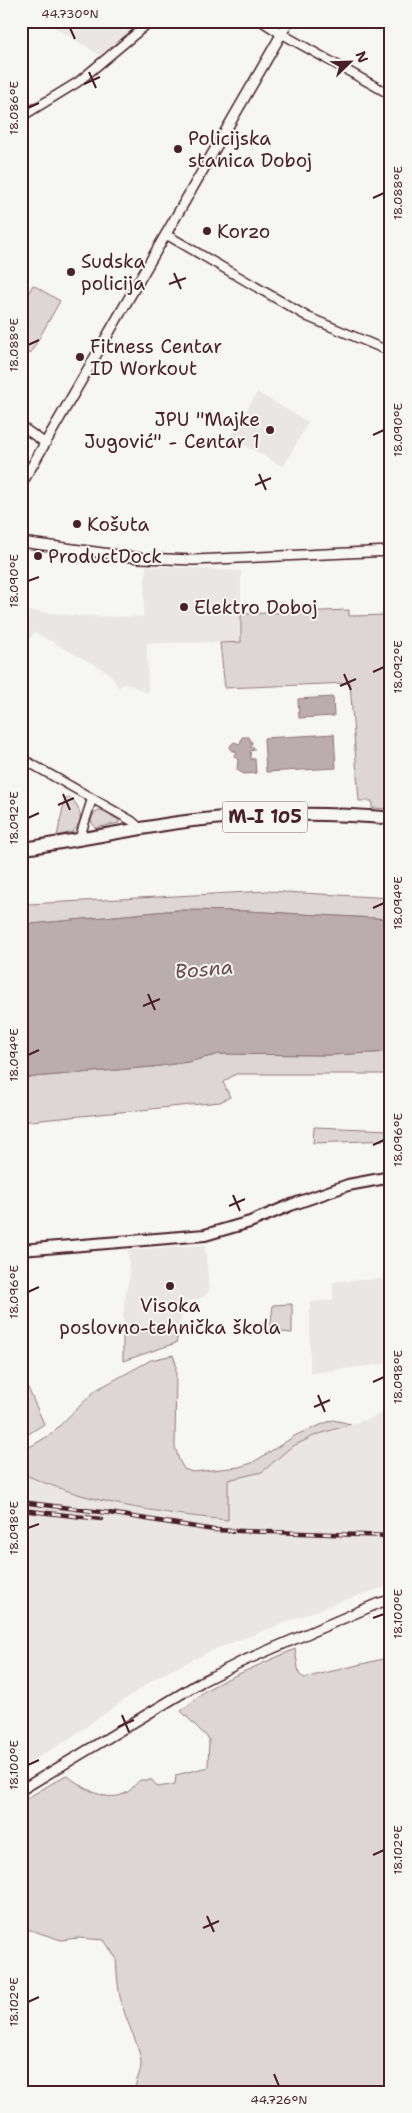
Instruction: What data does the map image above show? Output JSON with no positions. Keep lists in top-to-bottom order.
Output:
{
  "streets": {
    "main road": ["M-I 105"]
  },
  "water": ["Bosna"],
  "places": [
    "Policijska stanica Doboj",
    "Korzo",
    "Sudska policija",
    "Fitness Centar ID Workout",
    "JPU \"Majke Jugović\" - Centar 1",
    "Košuta",
    "ProductDock",
    "Elektro Doboj",
    "Visoka poslovno-tehnička škola"
  ],
  "north": "top right",
  "coordinates": [
    "44.730°N",
    "18.086°E",
    "18.088°E",
    "18.090°E",
    "18.092°E",
    "18.094°E",
    "18.096°E",
    "18.098°E",
    "18.100°E",
    "18.102°E",
    "44.726°N"
  ]
}
